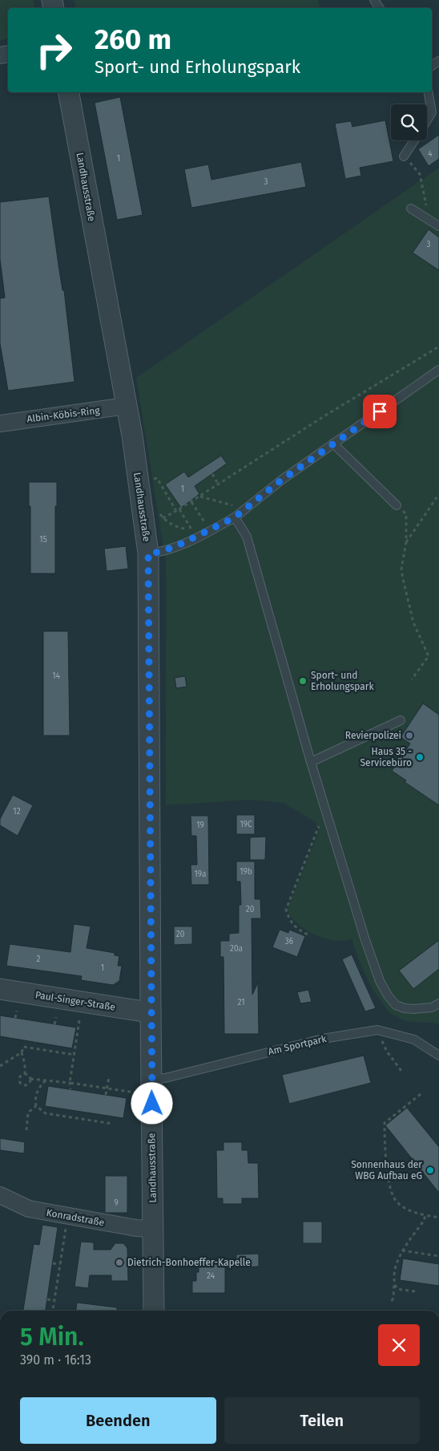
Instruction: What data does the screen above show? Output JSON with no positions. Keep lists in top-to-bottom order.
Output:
{
  "streets": {
    "street": [
      "Landhausstraße",
      "Albin-Köbis-Ring",
      "Paul-Singer-Straße",
      "Konradstraße"
    ],
    "lane": ["Am Sportpark"]
  },
  "crossings": [
    ["Landhausstraße", "Albin-Köbis-Ring"],
    ["Landhausstraße", "Paul-Singer-Straße"],
    ["Landhausstraße", "Am Sportpark"],
    ["Landhausstraße", "Konradstraße"]
  ],
  "places": [
    "Sport- und Erholungspark",
    "Revierpolizei",
    "Haus 35 - Servicebüro",
    "Sonnenhaus der WBG Aufbau eG",
    "Dietrich-Bonhoeffer-Kapelle"
  ],
  "house_numbers": [
    "4",
    "1",
    "3",
    "3",
    "1",
    "15",
    "14",
    "12",
    "19C",
    "19",
    "19b",
    "19a",
    "20",
    "20",
    "36",
    "20a",
    "2",
    "1",
    "21",
    "9",
    "24"
  ],
  "page": {
    "turn": ["260 m", "Sport- und Erholungspark"],
    "heading": ["5 Min.", "390 m · 16:13"],
    "buttons": ["Beenden", "Teilen"]
  }
}
